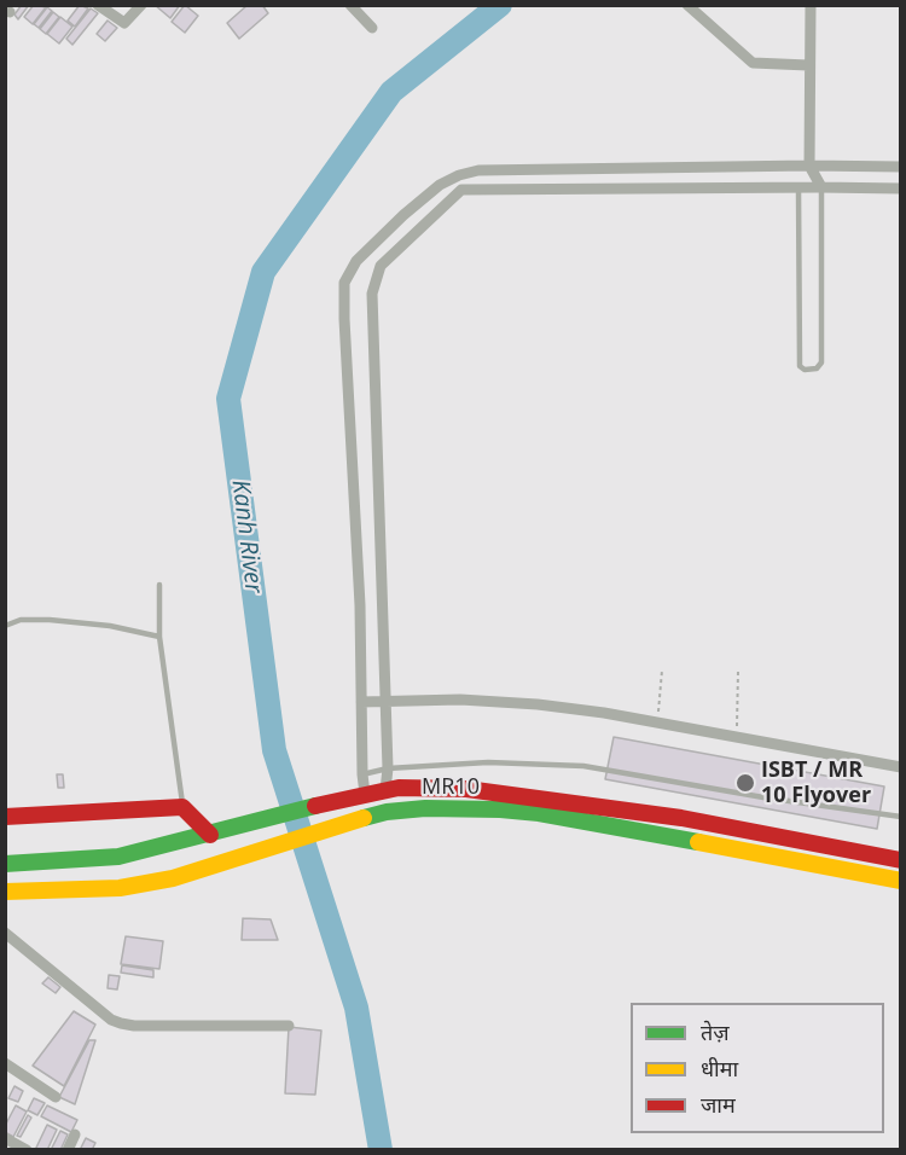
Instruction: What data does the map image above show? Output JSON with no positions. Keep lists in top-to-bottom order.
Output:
{
  "streets": {
    "main road": ["MR10"]
  },
  "water": ["Kanh River"],
  "places": ["ISBT / MR 10 Flyover"],
  "legend": ["तेज़", "धीमा", "जाम"]
}
